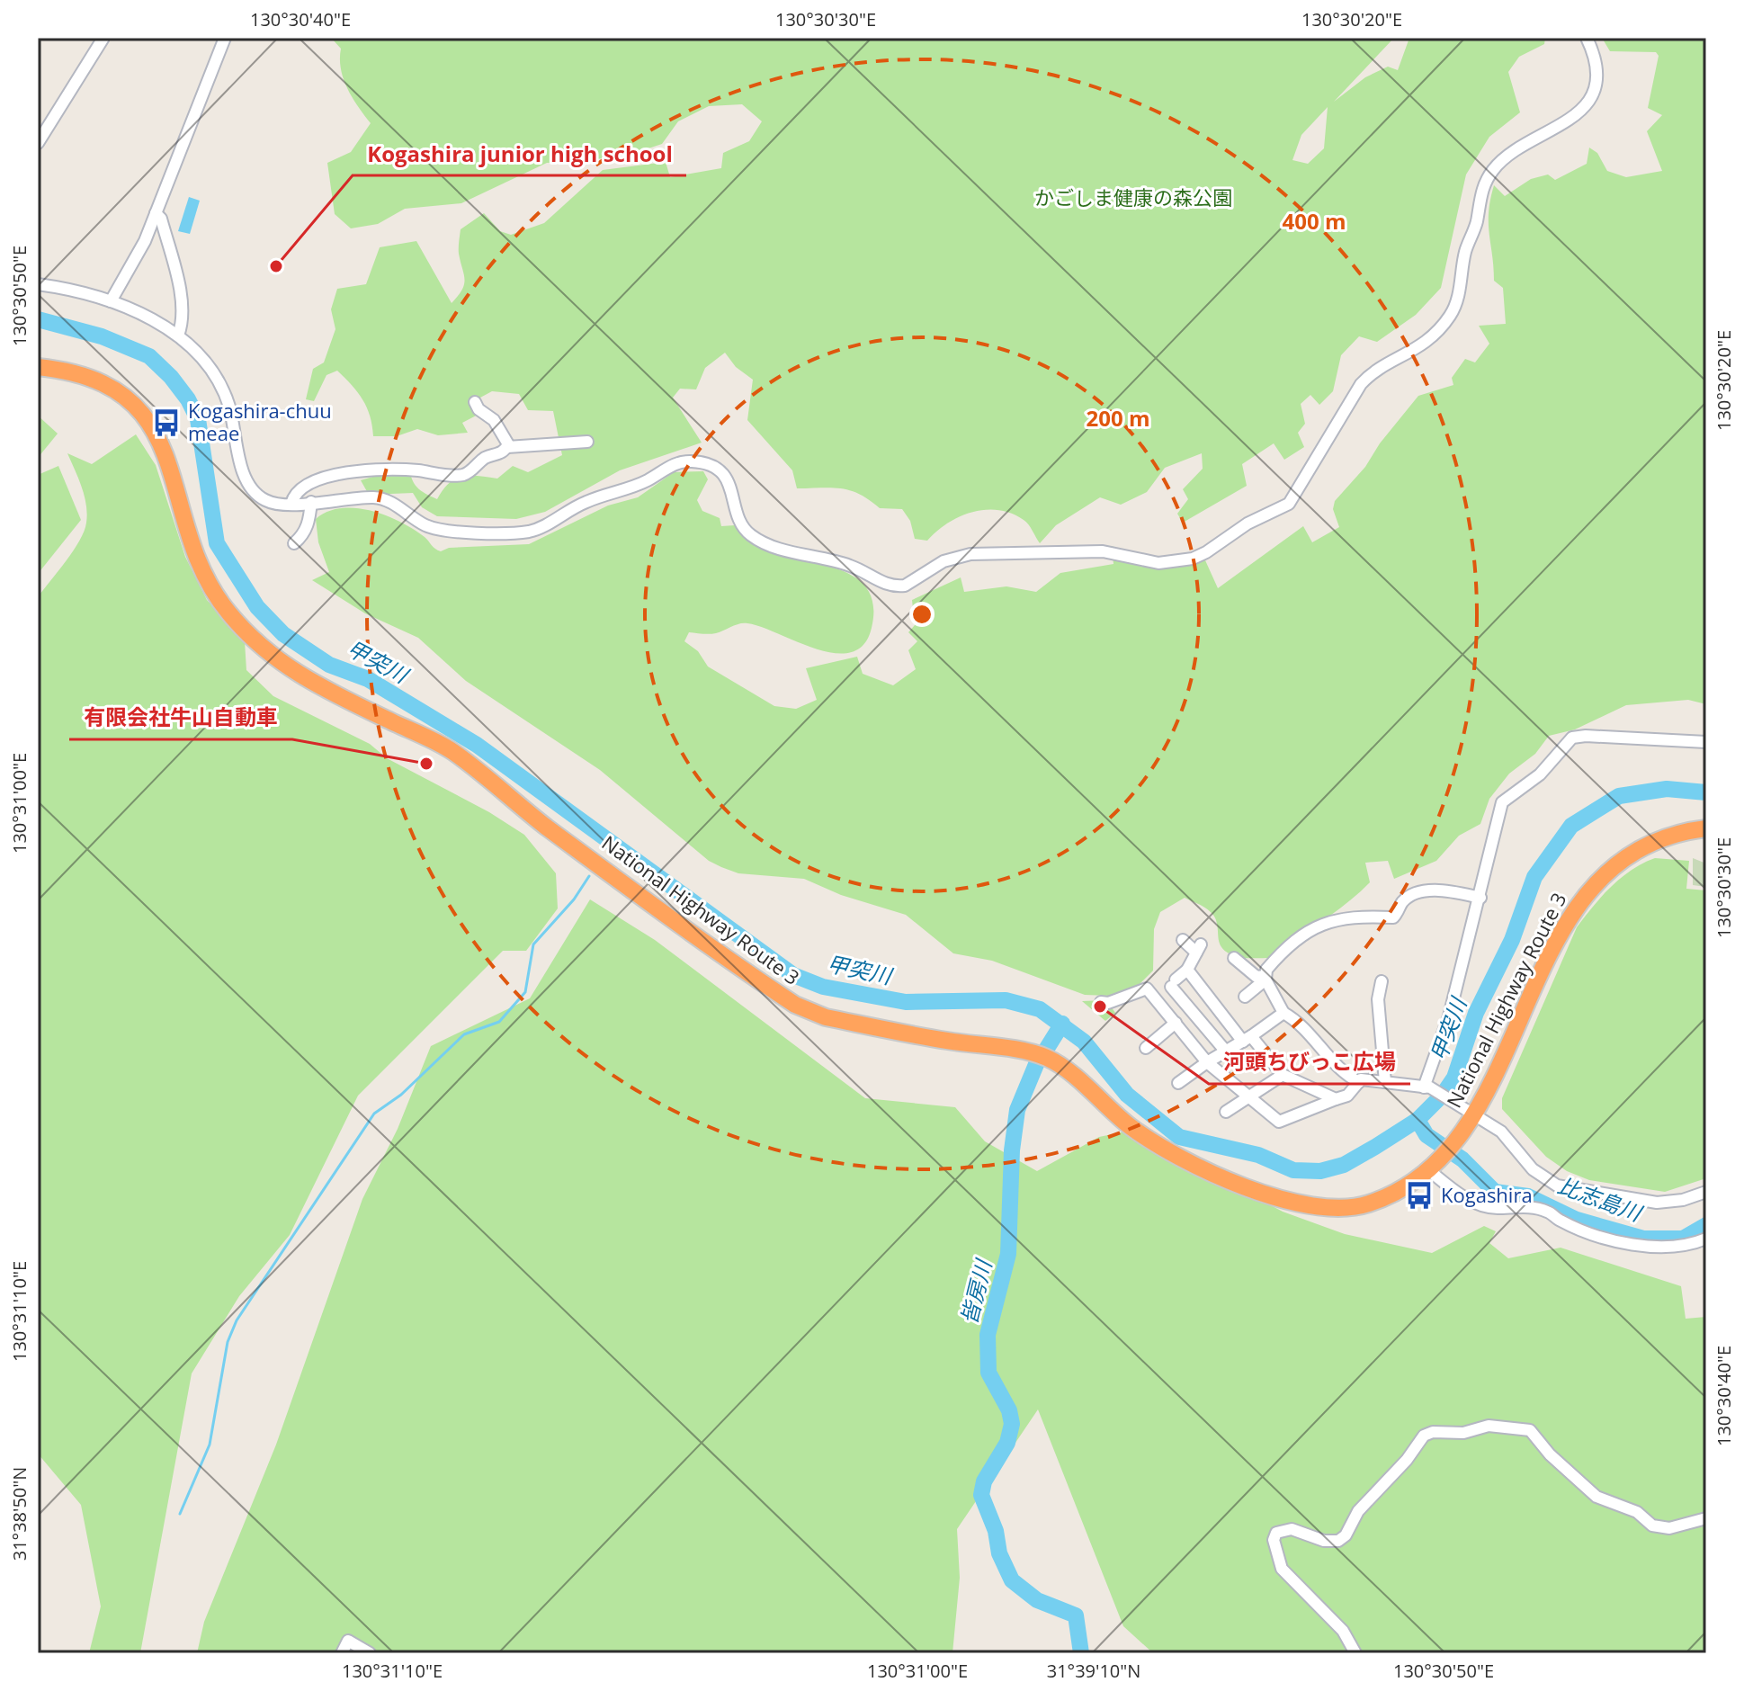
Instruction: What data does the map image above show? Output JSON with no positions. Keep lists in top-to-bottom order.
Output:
{
  "streets": {
    "highway": ["National Highway Route 3"]
  },
  "water": ["甲突川", "比志島川", "皆房川"],
  "parks": ["かごしま健康の森公園"],
  "places": {
    "other": ["Kogashira junior high school", "有限会社牛山自動車", "河頭ちびっこ広場"],
    "bus stop": ["Kogashira-chuu meae", "Kogashira"]
  },
  "coordinates": [
    "130°30'40\"E",
    "130°30'30\"E",
    "130°30'20\"E",
    "130°30'50\"E",
    "130°31'00\"E",
    "130°31'10\"E",
    "31°38'50\"N",
    "31°39'10\"N"
  ],
  "rings": ["400 m", "200 m"]
}
